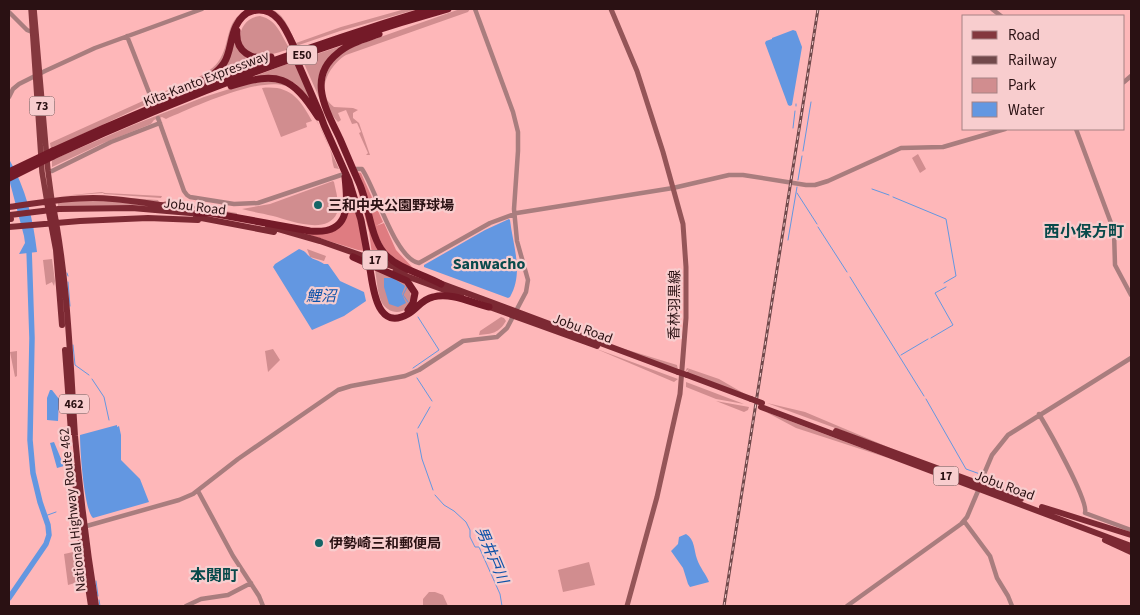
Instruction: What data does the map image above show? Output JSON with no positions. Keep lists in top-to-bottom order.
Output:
{
  "streets": {
    "highway": [
      "E50",
      "Kita-Kanto Expressway",
      "Jobu Road",
      "17",
      "462",
      "National Highway Route 462"
    ],
    "main road": ["73", "香林羽黒線"]
  },
  "crossings": [
    ["73", "National Highway Route 462"]
  ],
  "districts": ["西小保方町", "Sanwacho", "本関町"],
  "water": ["鯉沼", "男井戸川"],
  "places": ["三和中央公園野球場", "伊勢崎三和郵便局"],
  "legend": [
    "Road",
    "Railway",
    "Park",
    "Water"
  ]
}
